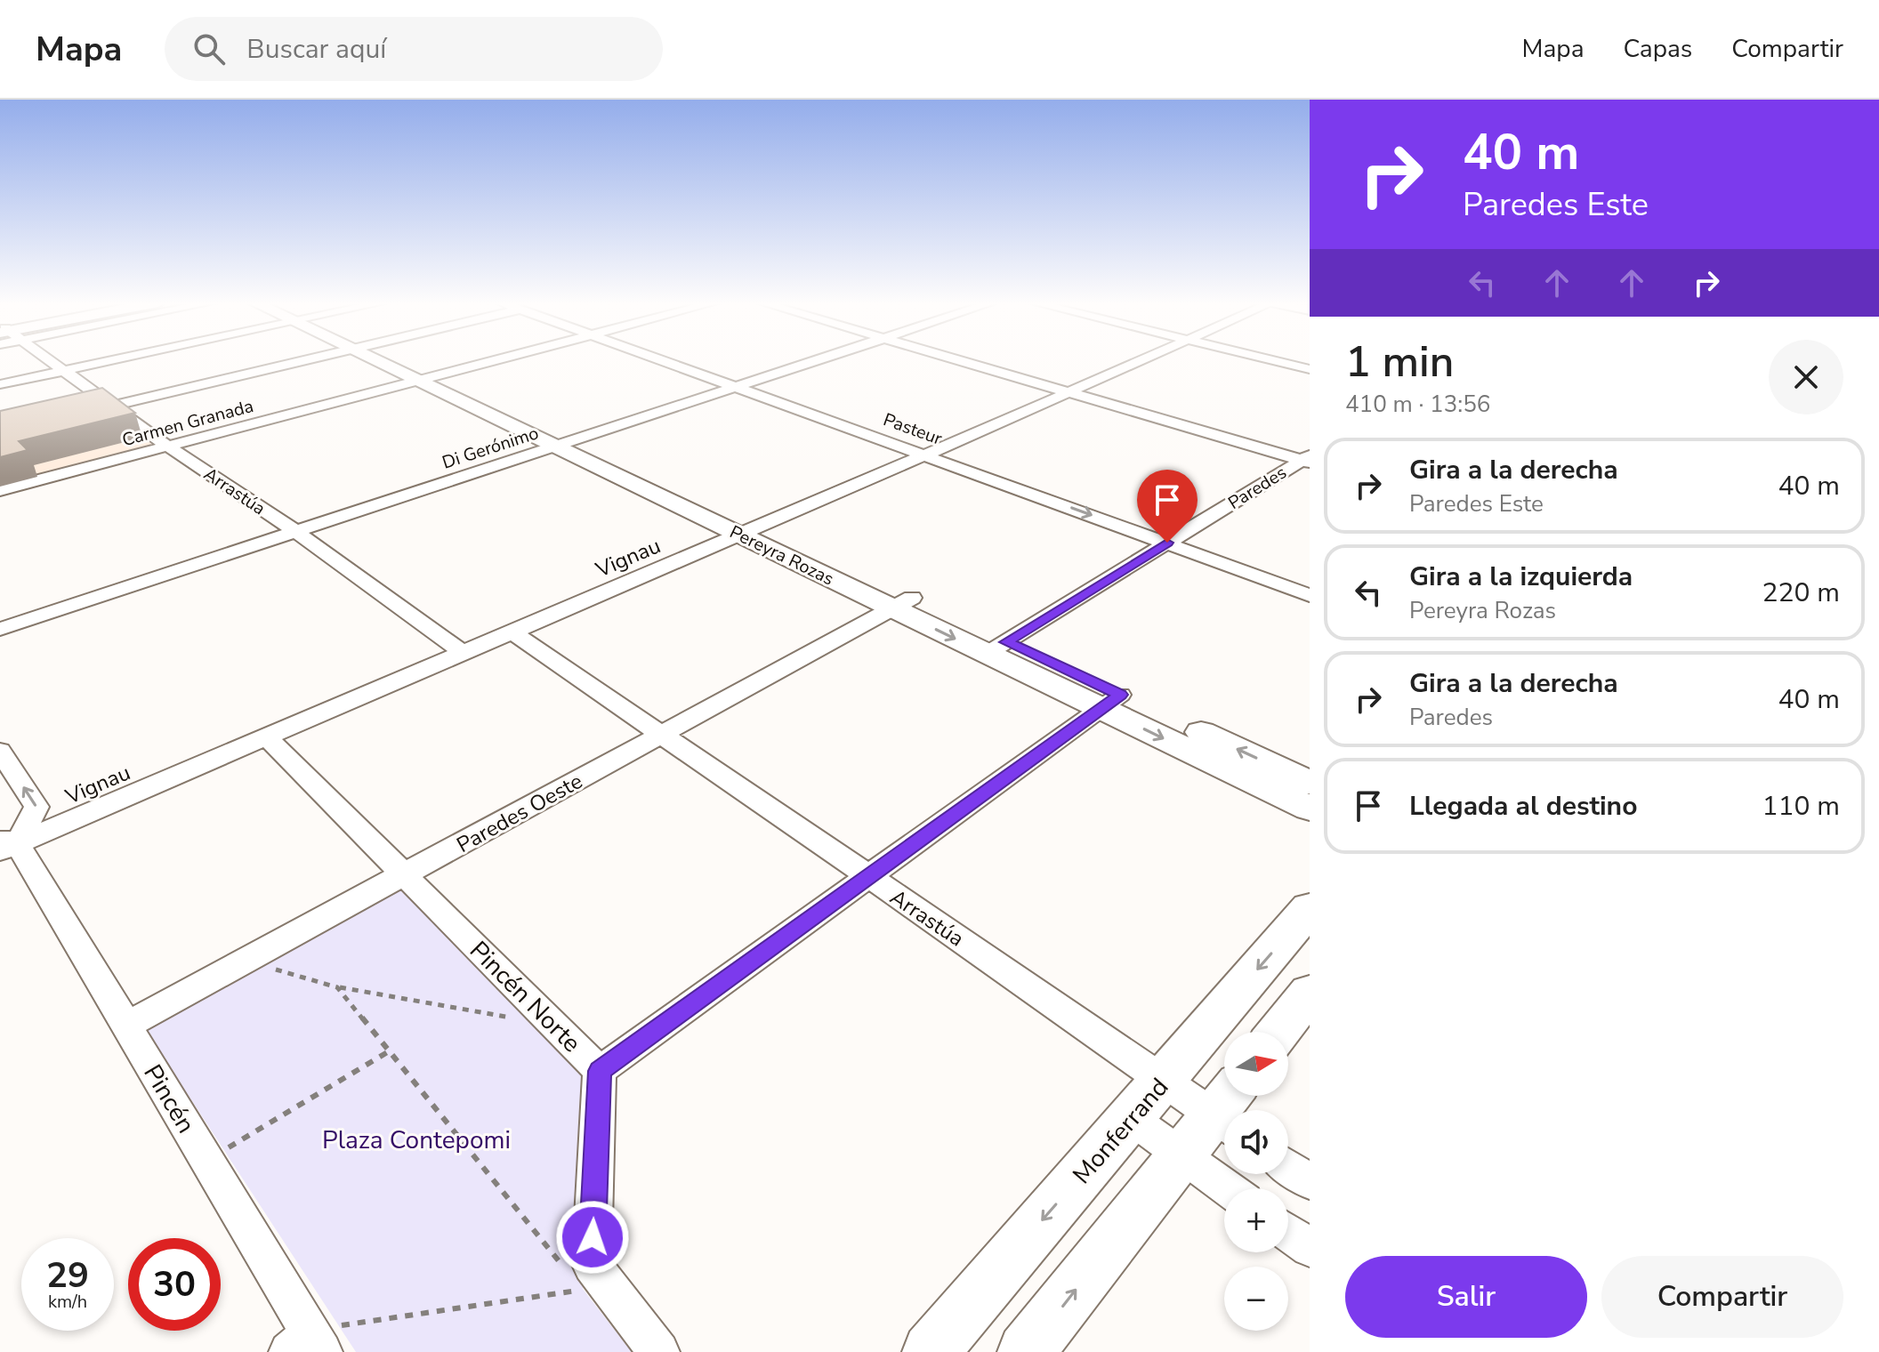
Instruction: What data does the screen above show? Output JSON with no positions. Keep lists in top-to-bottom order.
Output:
{
  "streets": {
    "street": [
      "Carmen Granada",
      "Pasteur",
      "Di Gerónimo",
      "Paredes",
      "Arrastúa",
      "Pereyra Rozas",
      "Vignau",
      "Paredes Oeste",
      "Pincén Norte",
      "Pincén",
      "Monferrand"
    ]
  },
  "crossings": [
    ["Carmen Granada", "Arrastúa"],
    ["Carmen Granada", "Pereyra Rozas"],
    ["Pasteur", "Di Gerónimo"],
    ["Pasteur", "Paredes"],
    ["Pasteur", "Vignau"],
    ["Di Gerónimo", "Arrastúa"],
    ["Di Gerónimo", "Pereyra Rozas"],
    ["Paredes", "Pereyra Rozas"],
    ["Arrastúa", "Vignau"],
    ["Arrastúa", "Paredes Oeste"],
    ["Arrastúa", "Monferrand"],
    ["Pereyra Rozas", "Vignau"],
    ["Pereyra Rozas", "Paredes Oeste"],
    ["Vignau", "Pincén Norte"],
    ["Vignau", "Pincén"],
    ["Paredes Oeste", "Pincén Norte"],
    ["Paredes Oeste", "Pincén"]
  ],
  "parks": ["Plaza Contepomi"],
  "north": "right",
  "page": {
    "header": "Mapa",
    "search": "Buscar aquí",
    "nav": ["Mapa", "Capas", "Compartir"],
    "turn": ["40 m", "Paredes Este"],
    "heading": ["1 min", "410 m · 13:56"],
    "list": [
      {
        "name": "Gira a la derecha",
        "note": "Paredes Este",
        "value": "40 m"
      },
      {
        "name": "Gira a la izquierda",
        "note": "Pereyra Rozas",
        "value": "220 m"
      },
      {
        "name": "Gira a la derecha",
        "note": "Paredes",
        "value": "40 m"
      },
      {
        "name": "Llegada al destino",
        "value": "110 m"
      }
    ],
    "map_buttons": ["+", "−"],
    "speed": "29 km/h",
    "limit": "30",
    "buttons": ["Salir", "Compartir"]
  }
}
